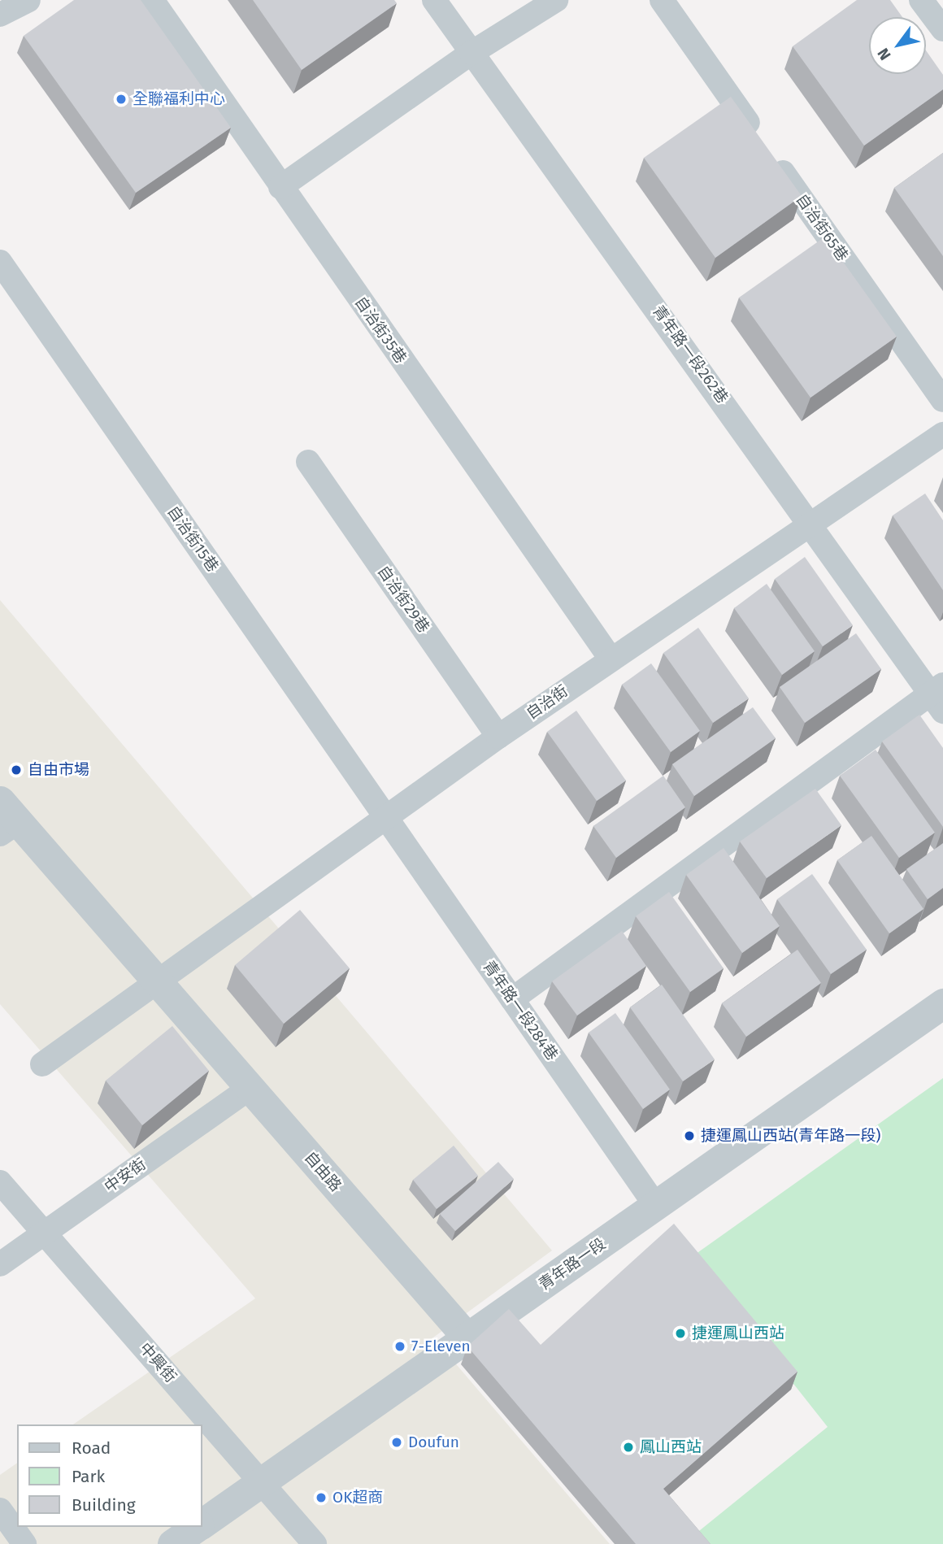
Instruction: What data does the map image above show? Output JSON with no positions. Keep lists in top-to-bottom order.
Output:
{
  "streets": {
    "street": [
      "自治街65巷",
      "自治街35巷",
      "青年路一段262巷",
      "自治街15巷",
      "自治街29巷",
      "自治街",
      "青年路一段284巷",
      "自由路",
      "中安街",
      "青年路一段",
      "中興街"
    ]
  },
  "crossings": [
    ["自治街35巷", "自治街"],
    ["青年路一段262巷", "自治街"],
    ["自治街15巷", "自治街"],
    ["自治街15巷", "青年路一段284巷"],
    ["自治街29巷", "自治街"],
    ["自治街", "青年路一段284巷"],
    ["自治街", "自由路"],
    ["青年路一段284巷", "青年路一段"],
    ["自由路", "中安街"],
    ["自由路", "青年路一段"],
    ["中安街", "中興街"],
    ["青年路一段", "中興街"]
  ],
  "places": [
    "全聯福利中心",
    "自由市場",
    "捷運鳳山西站(青年路一段)",
    "捷運鳳山西站",
    "7-Eleven",
    "Doufun",
    "鳳山西站",
    "OK超商"
  ],
  "legend": ["Road", "Park", "Building"],
  "north": "bottom left"
}
